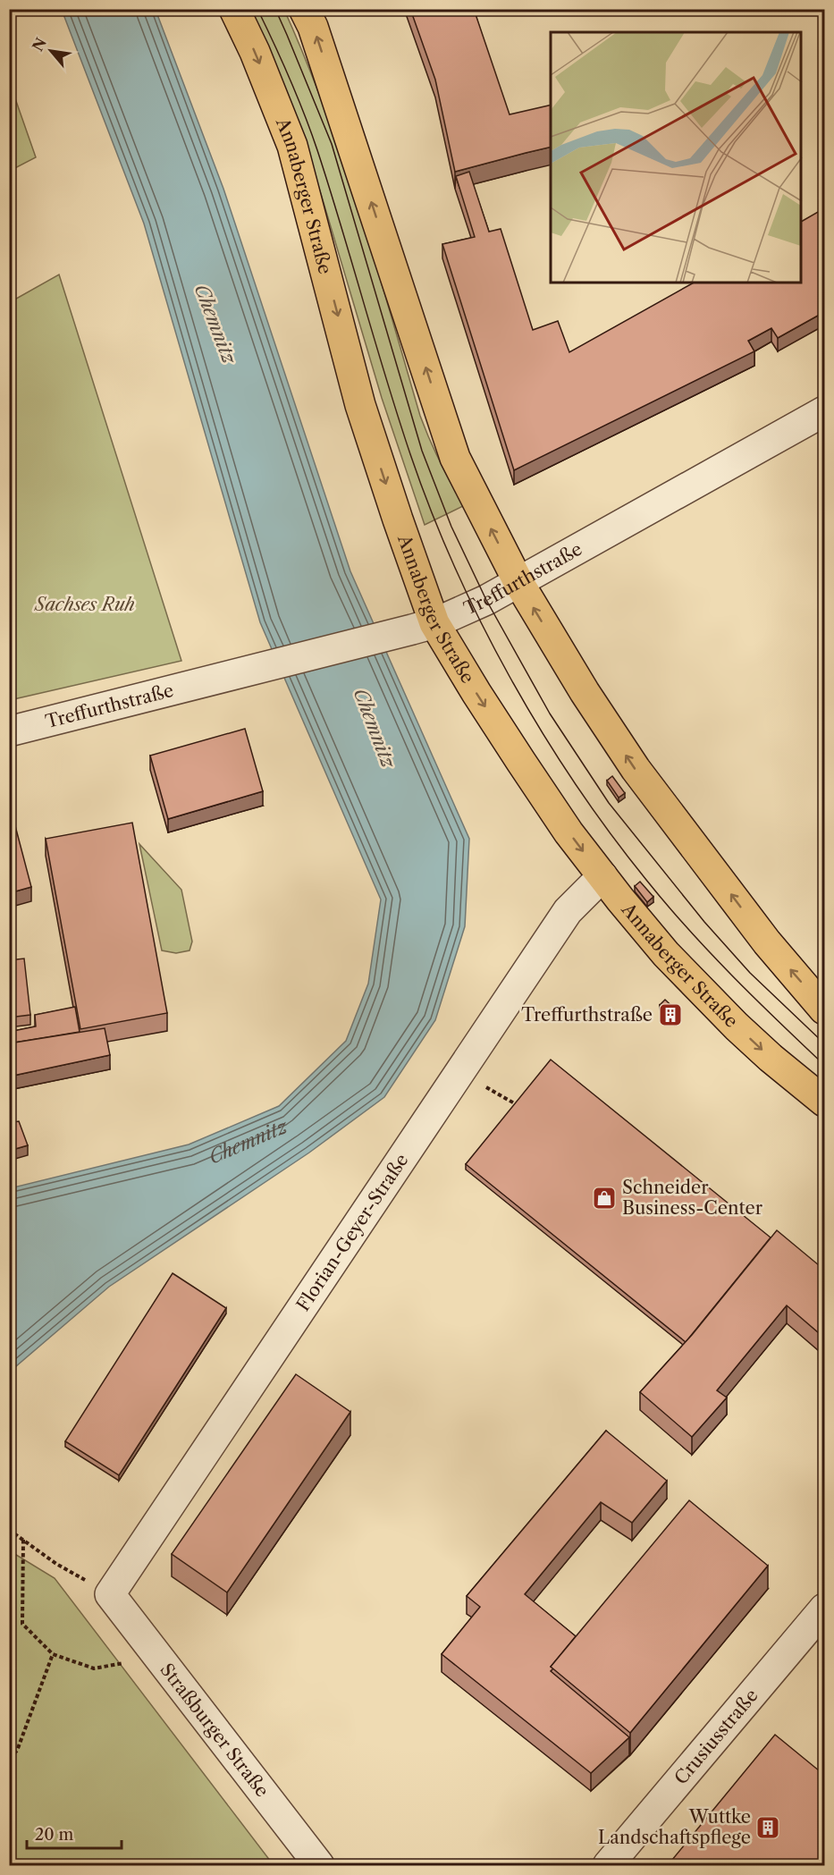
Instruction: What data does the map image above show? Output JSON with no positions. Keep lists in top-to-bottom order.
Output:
{
  "streets": {
    "main road": ["Annaberger Straße"],
    "street": [
      "Treffurthstraße",
      "Florian-Geyer-Straße",
      "Straßburger Straße",
      "Crusiusstraße"
    ]
  },
  "crossings": [
    ["Annaberger Straße", "Treffurthstraße"],
    ["Annaberger Straße", "Florian-Geyer-Straße"],
    ["Florian-Geyer-Straße", "Straßburger Straße"]
  ],
  "water": ["Chemnitz"],
  "parks": ["Sachses Ruh"],
  "places": {
    "building": ["Treffurthstraße", "Wuttke Landschaftspflege"],
    "shop": ["Schneider Business-Center"]
  },
  "scale_bar": "20 m",
  "north": "top left"
}
